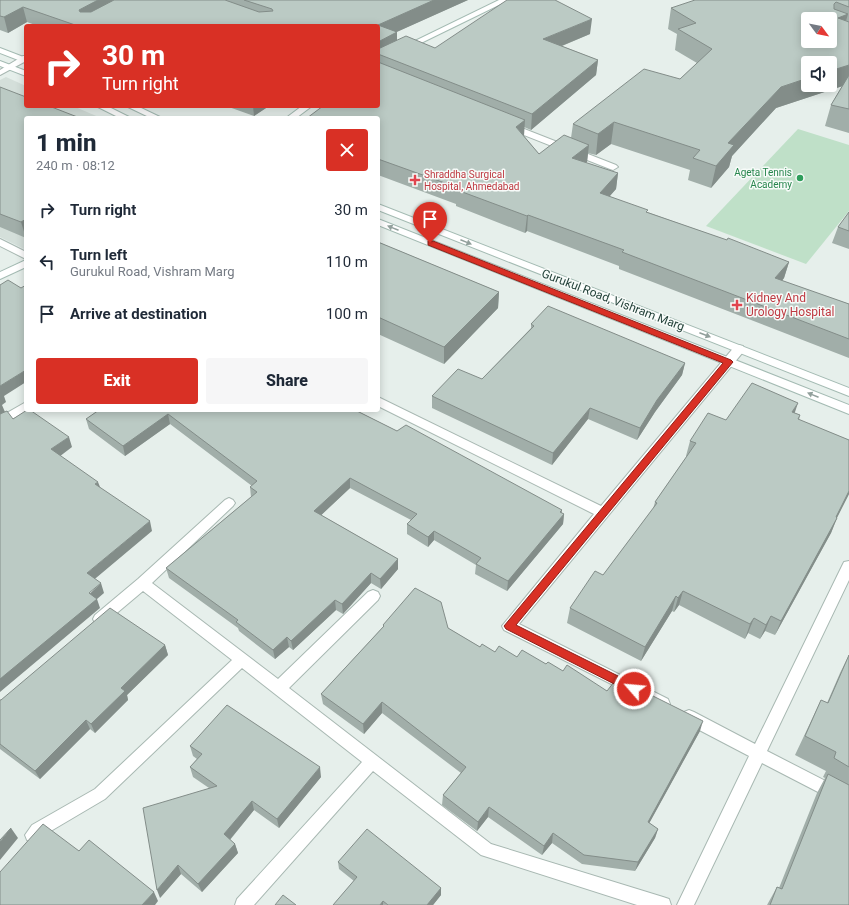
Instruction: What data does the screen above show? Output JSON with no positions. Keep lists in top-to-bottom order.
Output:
{
  "streets": {
    "street": ["Gurukul Road, Vishram Marg"]
  },
  "places": {
    "other": ["Ageta Tennis Academy"],
    "health": ["Shraddha Surgical Hospital, Ahmedabad", "Kidney And Urology Hospital"]
  },
  "north": "bottom right",
  "page": {
    "turn": ["30 m", "Turn right"],
    "heading": ["1 min", "240 m · 08:12"],
    "list": [
      {
        "name": "Turn right",
        "value": "30 m"
      },
      {
        "name": "Turn left",
        "note": "Gurukul Road, Vishram Marg",
        "value": "110 m"
      },
      {
        "name": "Arrive at destination",
        "value": "100 m"
      }
    ],
    "buttons": ["Exit", "Share"]
  }
}
